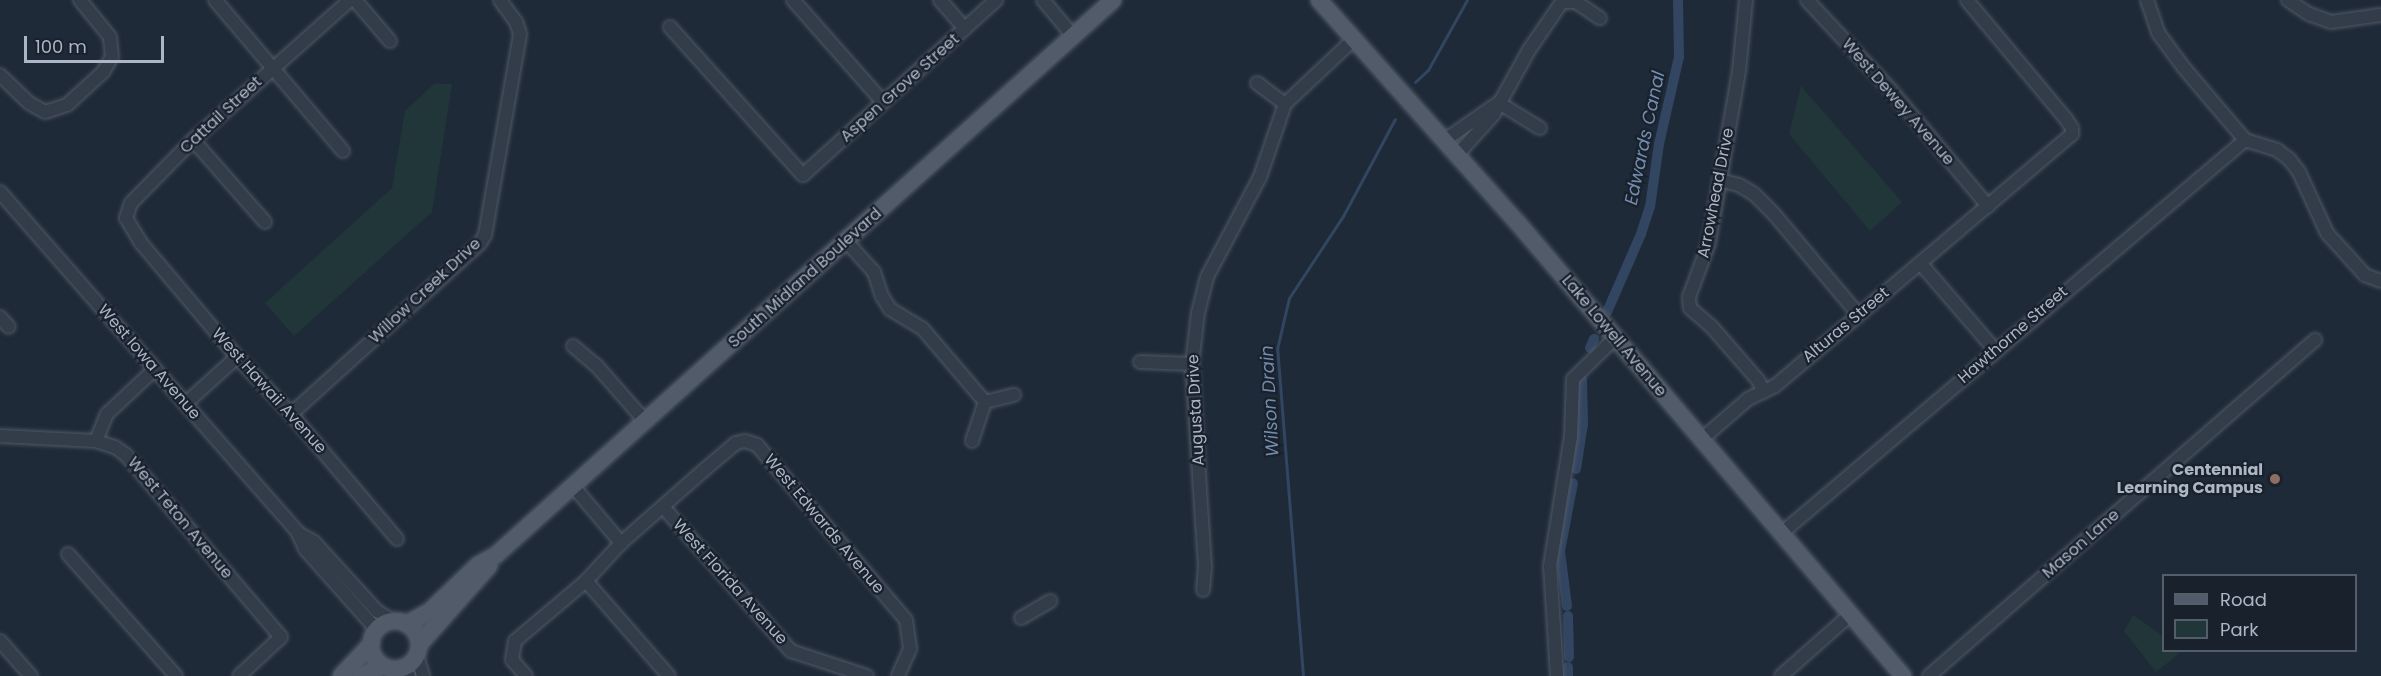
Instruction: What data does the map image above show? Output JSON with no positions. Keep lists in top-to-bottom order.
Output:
{
  "streets": {
    "main road": ["South Midland Boulevard", "Lake Lowell Avenue"],
    "street": [
      "Aspen Grove Street",
      "West Dewey Avenue",
      "Cattail Street",
      "Arrowhead Drive",
      "Willow Creek Drive",
      "Alturas Street",
      "Hawthorne Street",
      "West Iowa Avenue",
      "West Hawaii Avenue",
      "Augusta Drive",
      "West Teton Avenue",
      "West Edwards Avenue",
      "Mason Lane",
      "West Florida Avenue"
    ]
  },
  "crossings": [
    ["West Dewey Avenue", "Alturas Street"],
    ["Cattail Street", "West Hawaii Avenue"],
    ["Arrowhead Drive", "Alturas Street"],
    ["South Midland Boulevard", "West Iowa Avenue"],
    ["Willow Creek Drive", "West Hawaii Avenue"],
    ["Alturas Street", "Lake Lowell Avenue"],
    ["Hawthorne Street", "Lake Lowell Avenue"],
    ["Lake Lowell Avenue", "Augusta Drive"],
    ["West Edwards Avenue", "West Florida Avenue"]
  ],
  "water": ["Edwards Canal", "Wilson Drain"],
  "places": ["Centennial Learning Campus"],
  "legend": ["Road", "Park"],
  "scale_bar": "100 m"
}
